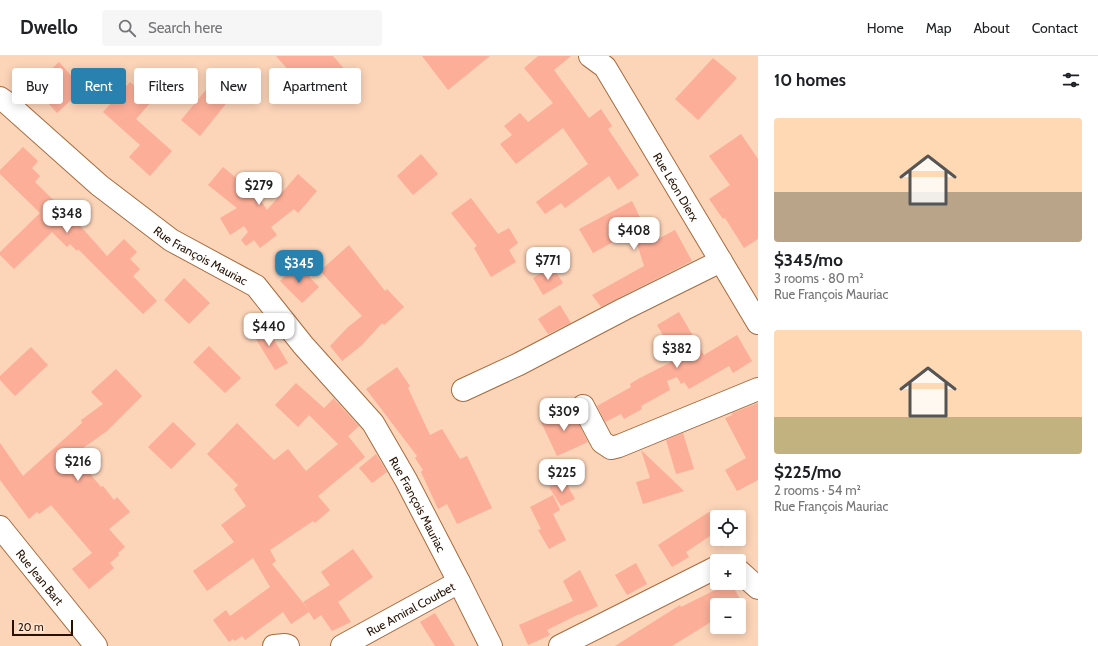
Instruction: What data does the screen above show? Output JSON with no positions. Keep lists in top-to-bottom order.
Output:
{
  "streets": {
    "street": [
      "Rue Léon Dierx",
      "Rue François Mauriac",
      "Rue Jean Bart",
      "Rue Amiral Courbet"
    ]
  },
  "crossings": [
    ["Rue François Mauriac", "Rue Amiral Courbet"]
  ],
  "scale_bar": "20 m",
  "page": {
    "header": "Dwello",
    "search": "Search here",
    "nav": [
      "Home",
      "Map",
      "About",
      "Contact"
    ],
    "heading": "10 homes",
    "chip": [
      "Buy",
      "Rent",
      "Filters",
      "New",
      "Apartment"
    ],
    "list": [
      {
        "name": "$345/mo",
        "note": "3 rooms · 80 m² · Rue François Mauriac"
      },
      {
        "name": "$225/mo",
        "note": "2 rooms · 54 m² · Rue François Mauriac"
      }
    ],
    "price": [
      "$279",
      "$348",
      "$408",
      "$771",
      "$345",
      "$440",
      "$382",
      "$309",
      "$216",
      "$225"
    ],
    "map_buttons": ["+", "−"],
    "scale": "20 m"
  }
}
